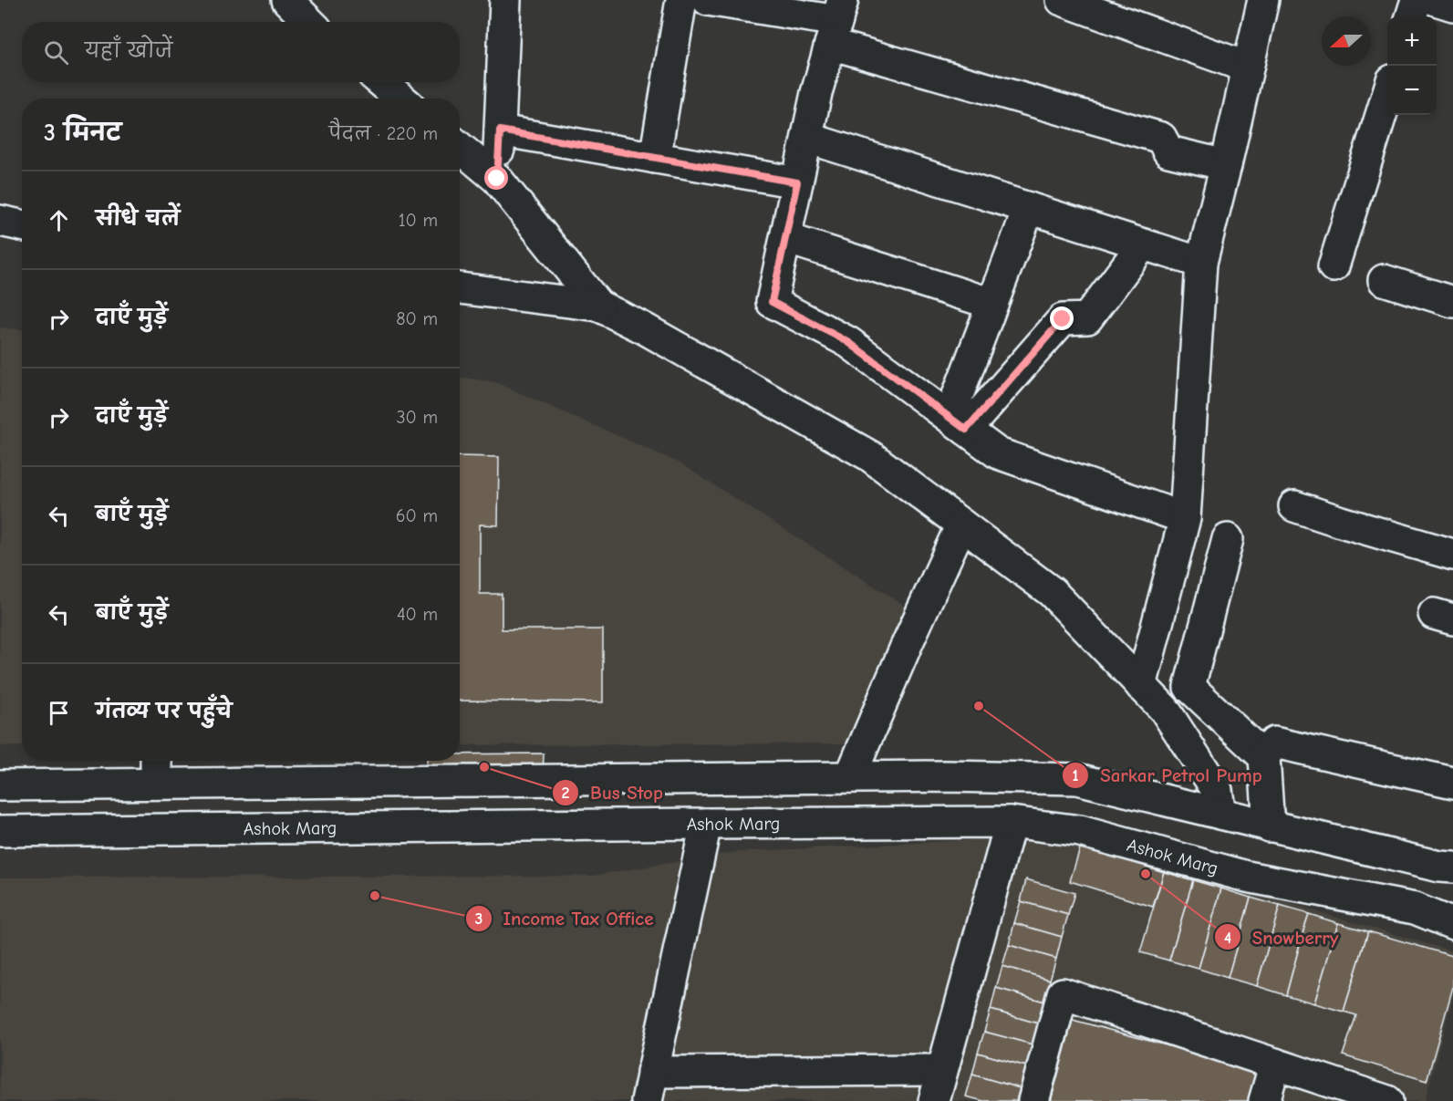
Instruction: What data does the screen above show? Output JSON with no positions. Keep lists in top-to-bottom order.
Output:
{
  "streets": {
    "street": ["Ashok Marg"]
  },
  "places": [
    "Sarkar Petrol Pump",
    "Bus Stop",
    "Snowberry",
    "Income Tax Office"
  ],
  "north": "left",
  "page": {
    "map_buttons": ["+", "−"],
    "search": "यहाँ खोजें",
    "heading": ["3 मिनट", "पैदल · 220 m"],
    "list": [
      ["सीधे चलें", "10 m"],
      ["दाएँ मुड़ें", "80 m"],
      ["दाएँ मुड़ें", "30 m"],
      ["बाएँ मुड़ें", "60 m"],
      ["बाएँ मुड़ें", "40 m"],
      "गंतव्य पर पहुँचे"
    ]
  }
}
